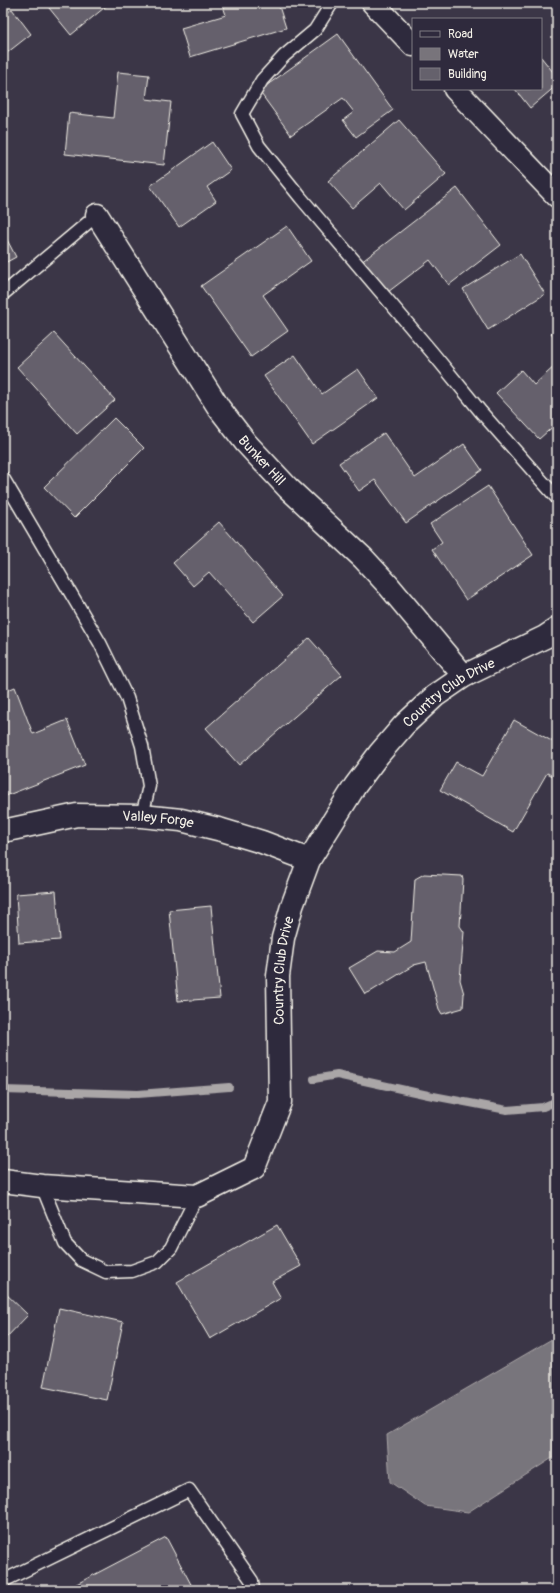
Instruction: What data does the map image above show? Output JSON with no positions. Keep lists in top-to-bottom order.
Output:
{
  "streets": {
    "street": ["Bunker Hill", "Country Club Drive", "Valley Forge"]
  },
  "crossings": [
    ["Bunker Hill", "Country Club Drive"],
    ["Country Club Drive", "Valley Forge"]
  ],
  "legend": ["Road", "Water", "Building"]
}
